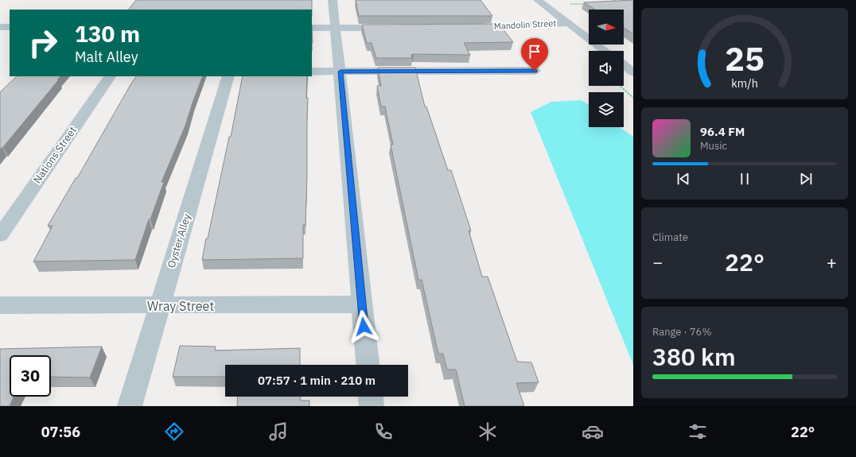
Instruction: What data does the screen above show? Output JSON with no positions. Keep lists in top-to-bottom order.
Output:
{
  "streets": {
    "street": [
      "Mandolin Street",
      "Nations Street",
      "Oyster Alley",
      "Wray Street"
    ]
  },
  "crossings": [
    ["Oyster Alley", "Wray Street"]
  ],
  "north": "right",
  "page": {
    "turn": ["130 m", "Malt Alley"],
    "song": ["96.4 FM", "Music"],
    "tile": [
      "Climate",
      ["Range · 76%", "380 km"]
    ],
    "heat": ["−", "22°", "+"],
    "limit": "30",
    "trip": "07:57 · 1 min · 210 m",
    "tabs": ["07:56", "22°"],
    "gauge": ["25", "km/h"]
  }
}
